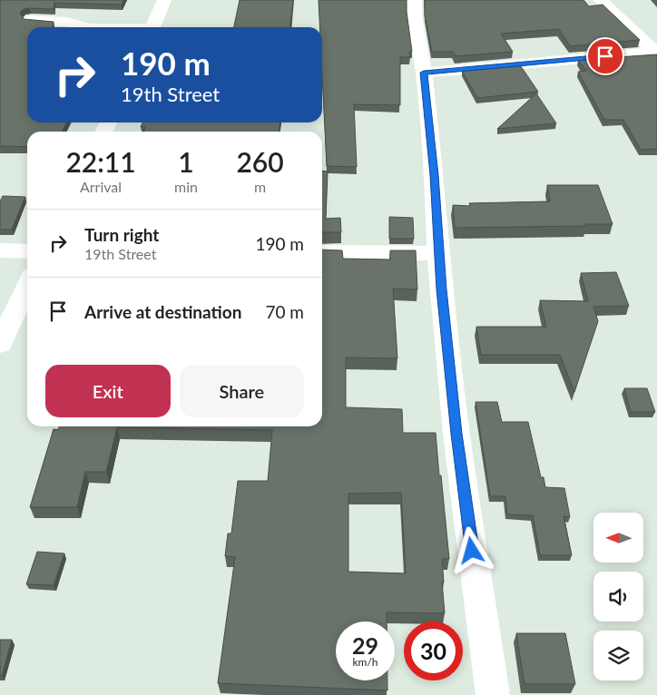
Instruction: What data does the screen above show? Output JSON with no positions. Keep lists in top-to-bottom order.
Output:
{
  "north": "left",
  "page": {
    "turn": ["190 m", "19th Street"],
    "eta": [
      "22:11",
      "Arrival",
      "1",
      "min",
      "260",
      "m"
    ],
    "list": [
      {
        "name": "Turn right",
        "note": "19th Street",
        "value": "190 m"
      },
      {
        "name": "Arrive at destination",
        "value": "70 m"
      }
    ],
    "buttons": ["Exit", "Share"],
    "speed": "29 km/h",
    "limit": "30"
  }
}
